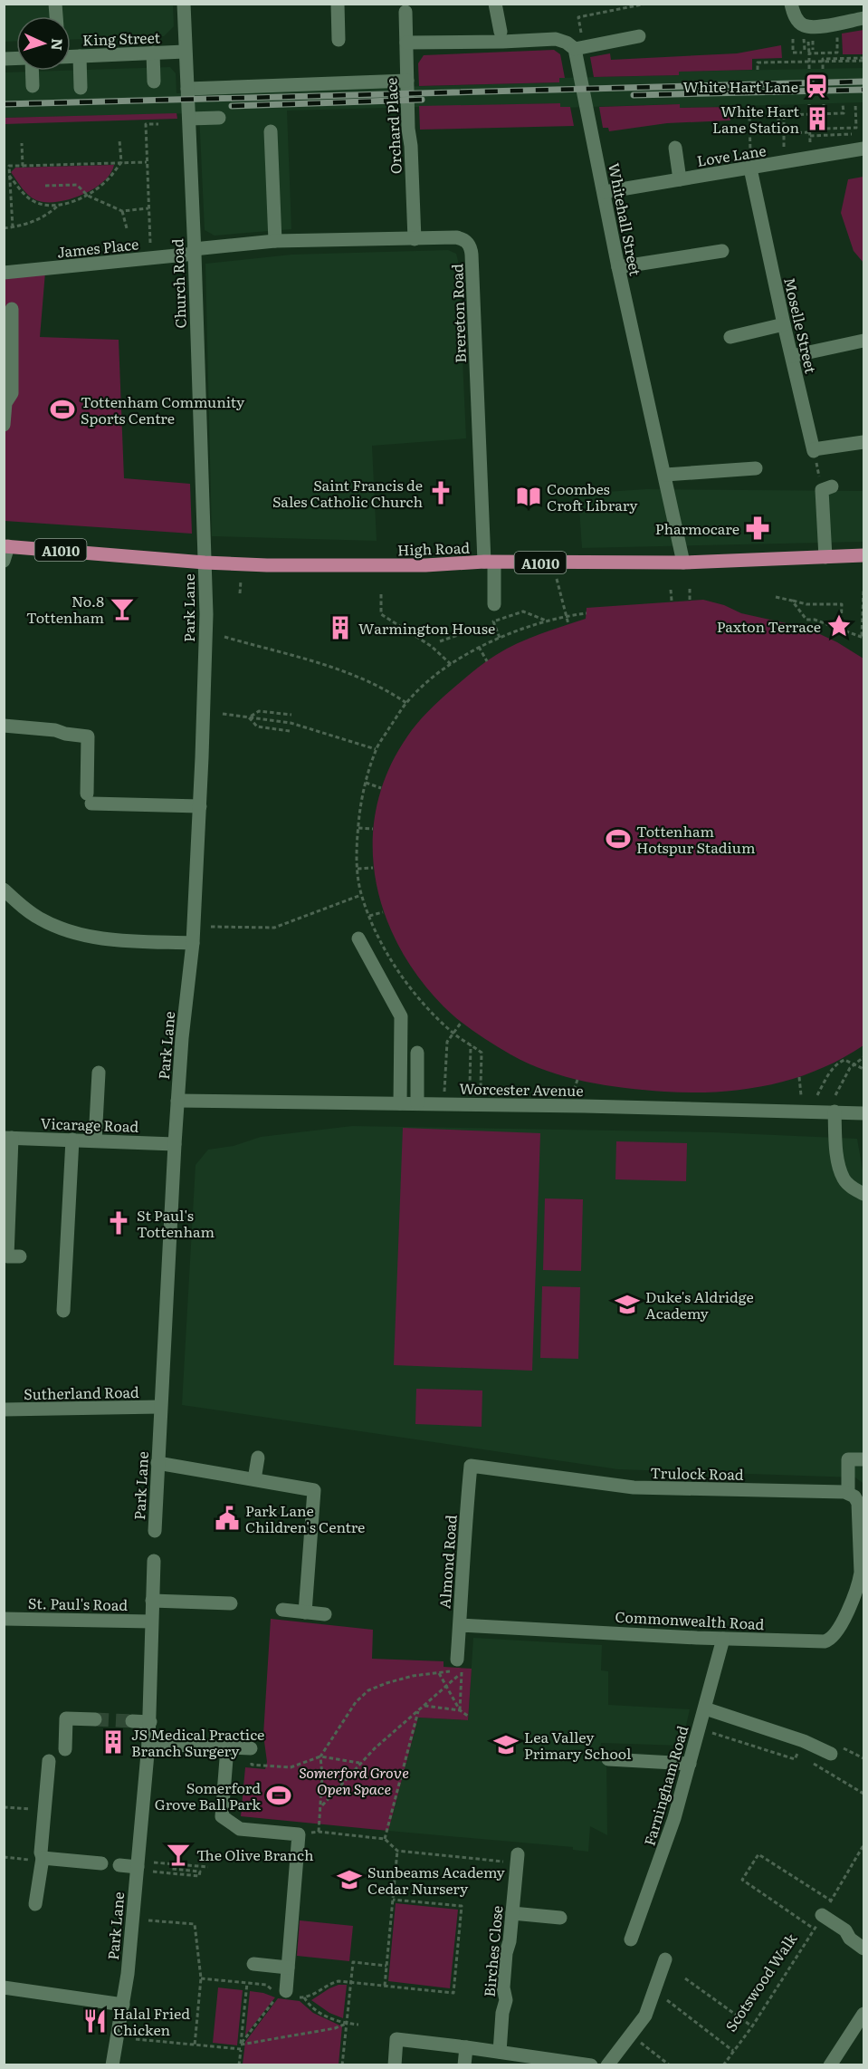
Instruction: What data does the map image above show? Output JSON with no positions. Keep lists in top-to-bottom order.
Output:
{
  "streets": {
    "main road": ["High Road", "A1010"],
    "street": [
      "King Street",
      "Orchard Place",
      "Love Lane",
      "Whitehall Street",
      "James Place",
      "Church Road",
      "Brereton Road",
      "Moselle Street",
      "Park Lane",
      "Worcester Avenue",
      "Vicarage Road",
      "Sutherland Road",
      "Trulock Road",
      "Almond Road",
      "St. Paul's Road",
      "Commonwealth Road",
      "Farningham Road",
      "Birches Close"
    ],
    "path": ["Scotswood Walk"]
  },
  "crossings": [
    ["King Street", "Church Road"],
    ["Orchard Place", "Brereton Road"],
    ["Love Lane", "Whitehall Street"],
    ["Love Lane", "Moselle Street"],
    ["Whitehall Street", "High Road"],
    ["James Place", "Church Road"],
    ["James Place", "Brereton Road"],
    ["Church Road", "Brereton Road"],
    ["Church Road", "High Road"],
    ["Church Road", "Park Lane"],
    ["Brereton Road", "High Road"],
    ["High Road", "Park Lane"],
    ["Park Lane", "Worcester Avenue"],
    ["Park Lane", "Vicarage Road"],
    ["Park Lane", "Sutherland Road"],
    ["Park Lane", "St. Paul's Road"],
    ["Trulock Road", "Almond Road"],
    ["Almond Road", "Commonwealth Road"],
    ["Commonwealth Road", "Farningham Road"]
  ],
  "parks": ["Somerford Grove Open Space"],
  "places": {
    "station": ["White Hart Lane"],
    "building": ["White Hart Lane Station", "Warmington House", "JS Medical Practice Branch Surgery"],
    "sports": ["Tottenham Community Sports Centre", "Tottenham Hotspur Stadium", "Somerford Grove Ball Park"],
    "church": ["Saint Francis de Sales Catholic Church", "St Paul's Tottenham"],
    "library": ["Coombes Croft Library"],
    "pharmacy": ["Pharmocare"],
    "bar": ["No.8 Tottenham", "The Olive Branch"],
    "place": ["Paxton Terrace"],
    "school or university": ["Duke's Aldridge Academy", "Lea Valley Primary School", "Sunbeams Academy Cedar Nursery"],
    "public building": ["Park Lane Children's Centre"],
    "restaurant": ["Halal Fried Chicken"]
  },
  "north": "right"
}
